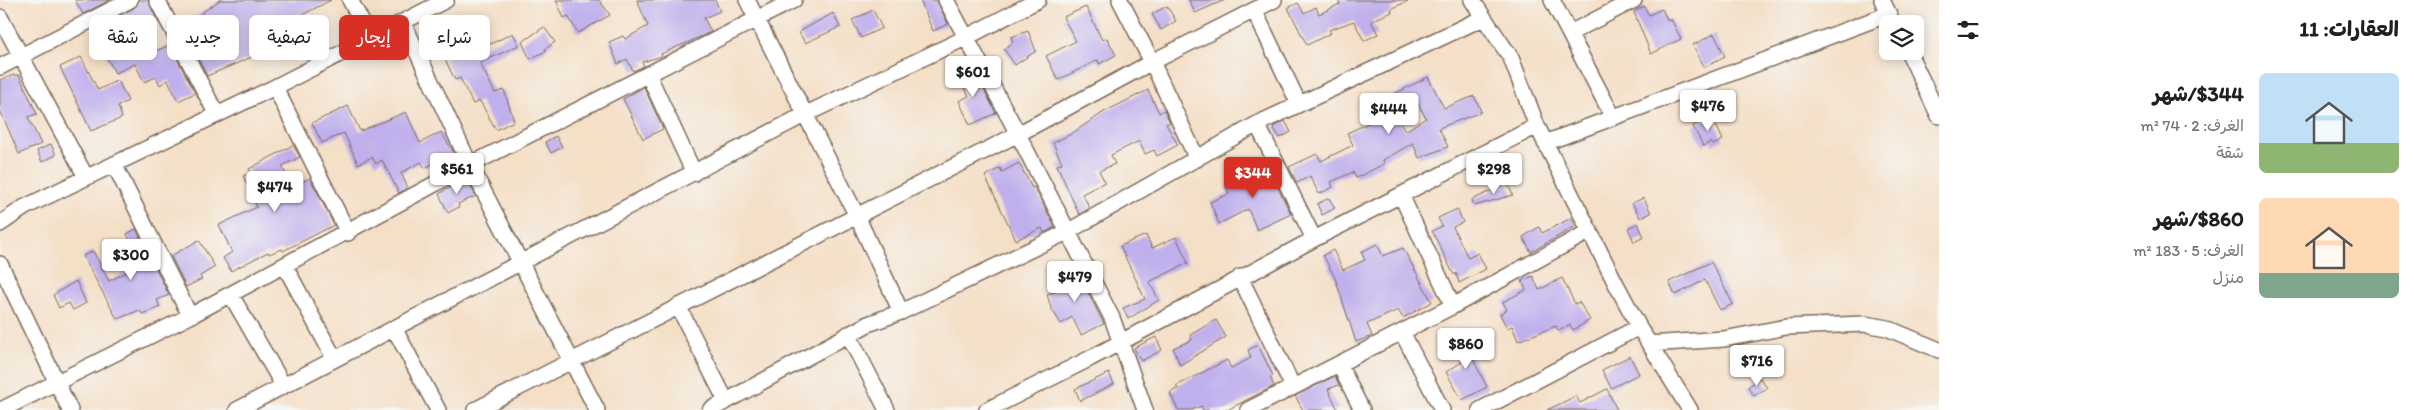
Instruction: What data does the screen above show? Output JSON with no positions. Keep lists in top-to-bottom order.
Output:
{
  "page": {
    "heading": "العقارات: 11",
    "chip": [
      "شراء",
      "إيجار",
      "تصفية",
      "جديد",
      "شقة"
    ],
    "price": [
      "$601",
      "$476",
      "$444",
      "$561",
      "$298",
      "$344",
      "$474",
      "$300",
      "$479",
      "$860",
      "$716"
    ],
    "list": [
      {
        "name": "$344/شهر",
        "note": "الغرف: 2 · 74 m² · شقة"
      },
      {
        "name": "$860/شهر",
        "note": "الغرف: 5 · 183 m² · منزل"
      }
    ]
  }
}
